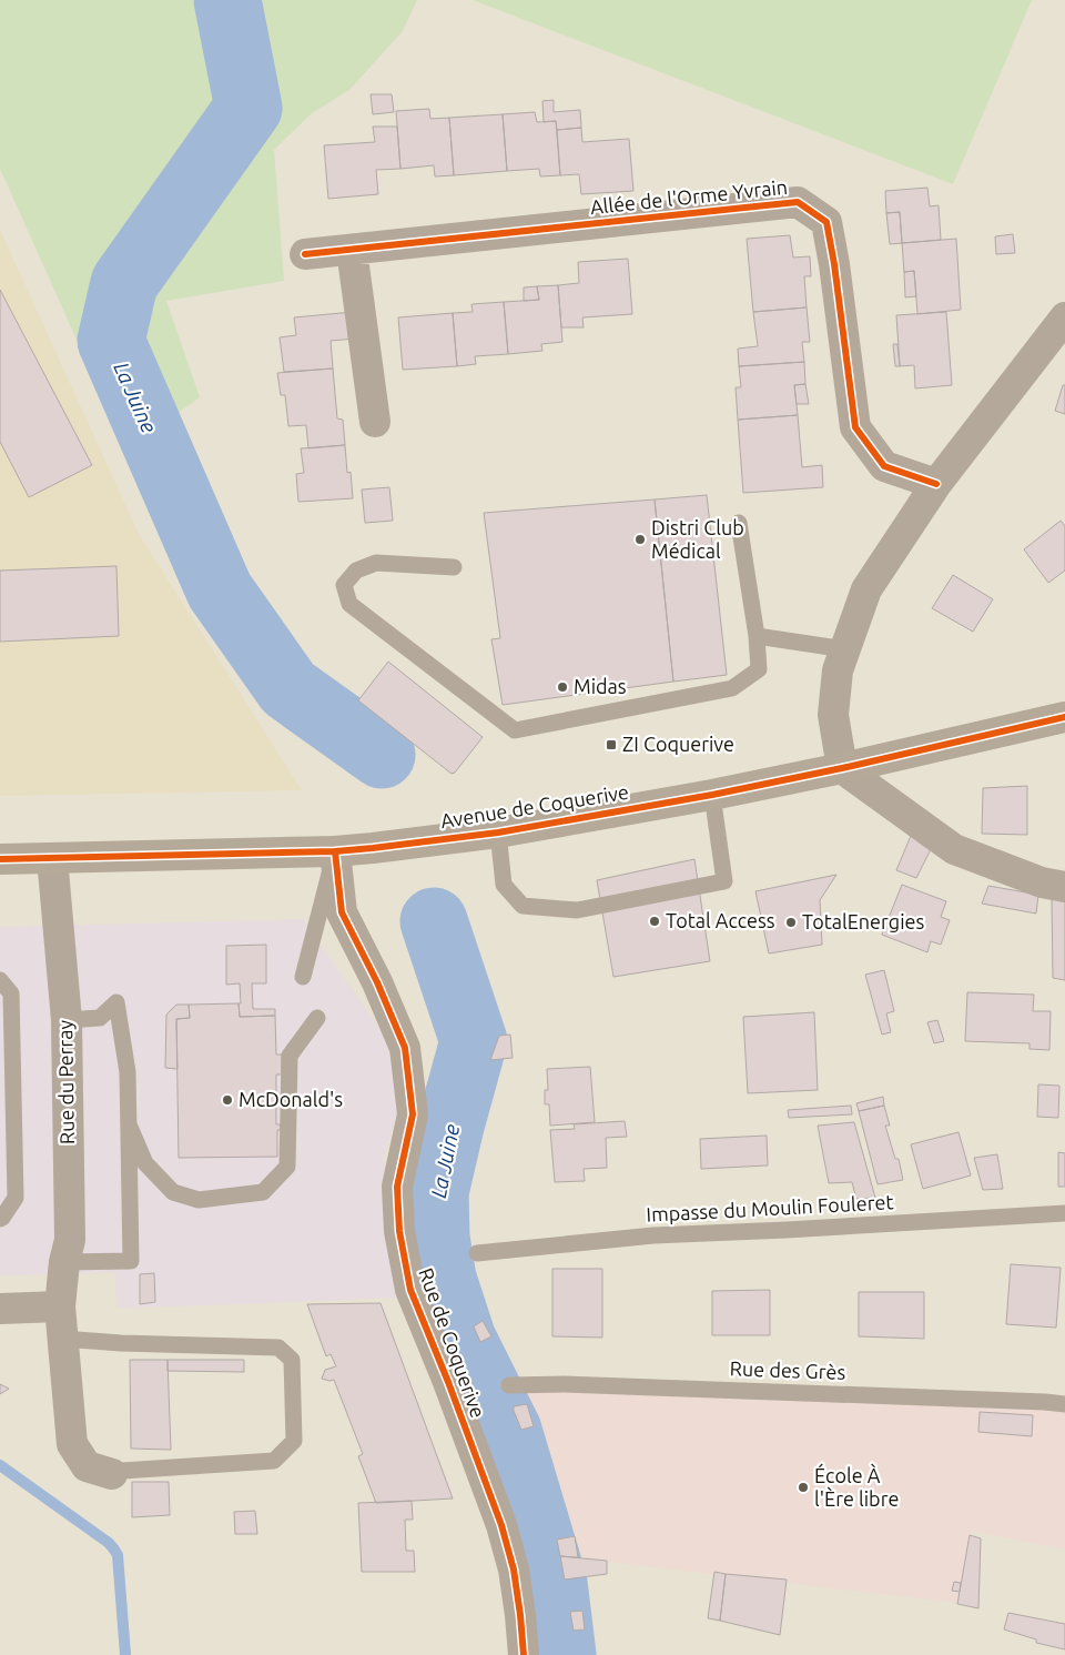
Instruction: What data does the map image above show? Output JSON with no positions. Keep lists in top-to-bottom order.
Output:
{
  "streets": {
    "main road": ["Avenue de Coquerive"],
    "street": ["Allée de l'Orme Yvrain", "Rue du Perray", "Rue de Coquerive"],
    "lane": ["Impasse du Moulin Fouleret", "Rue des Grès"]
  },
  "crossings": [
    ["Avenue de Coquerive", "Rue du Perray"],
    ["Avenue de Coquerive", "Rue de Coquerive"]
  ],
  "water": ["La Juine"],
  "places": {
    "other": [
      "Distri Club Médical",
      "Midas",
      "Total Access",
      "TotalEnergies",
      "McDonald's",
      "École À l'Ère libre"
    ],
    "transit": ["ZI Coquerive"]
  }
}
